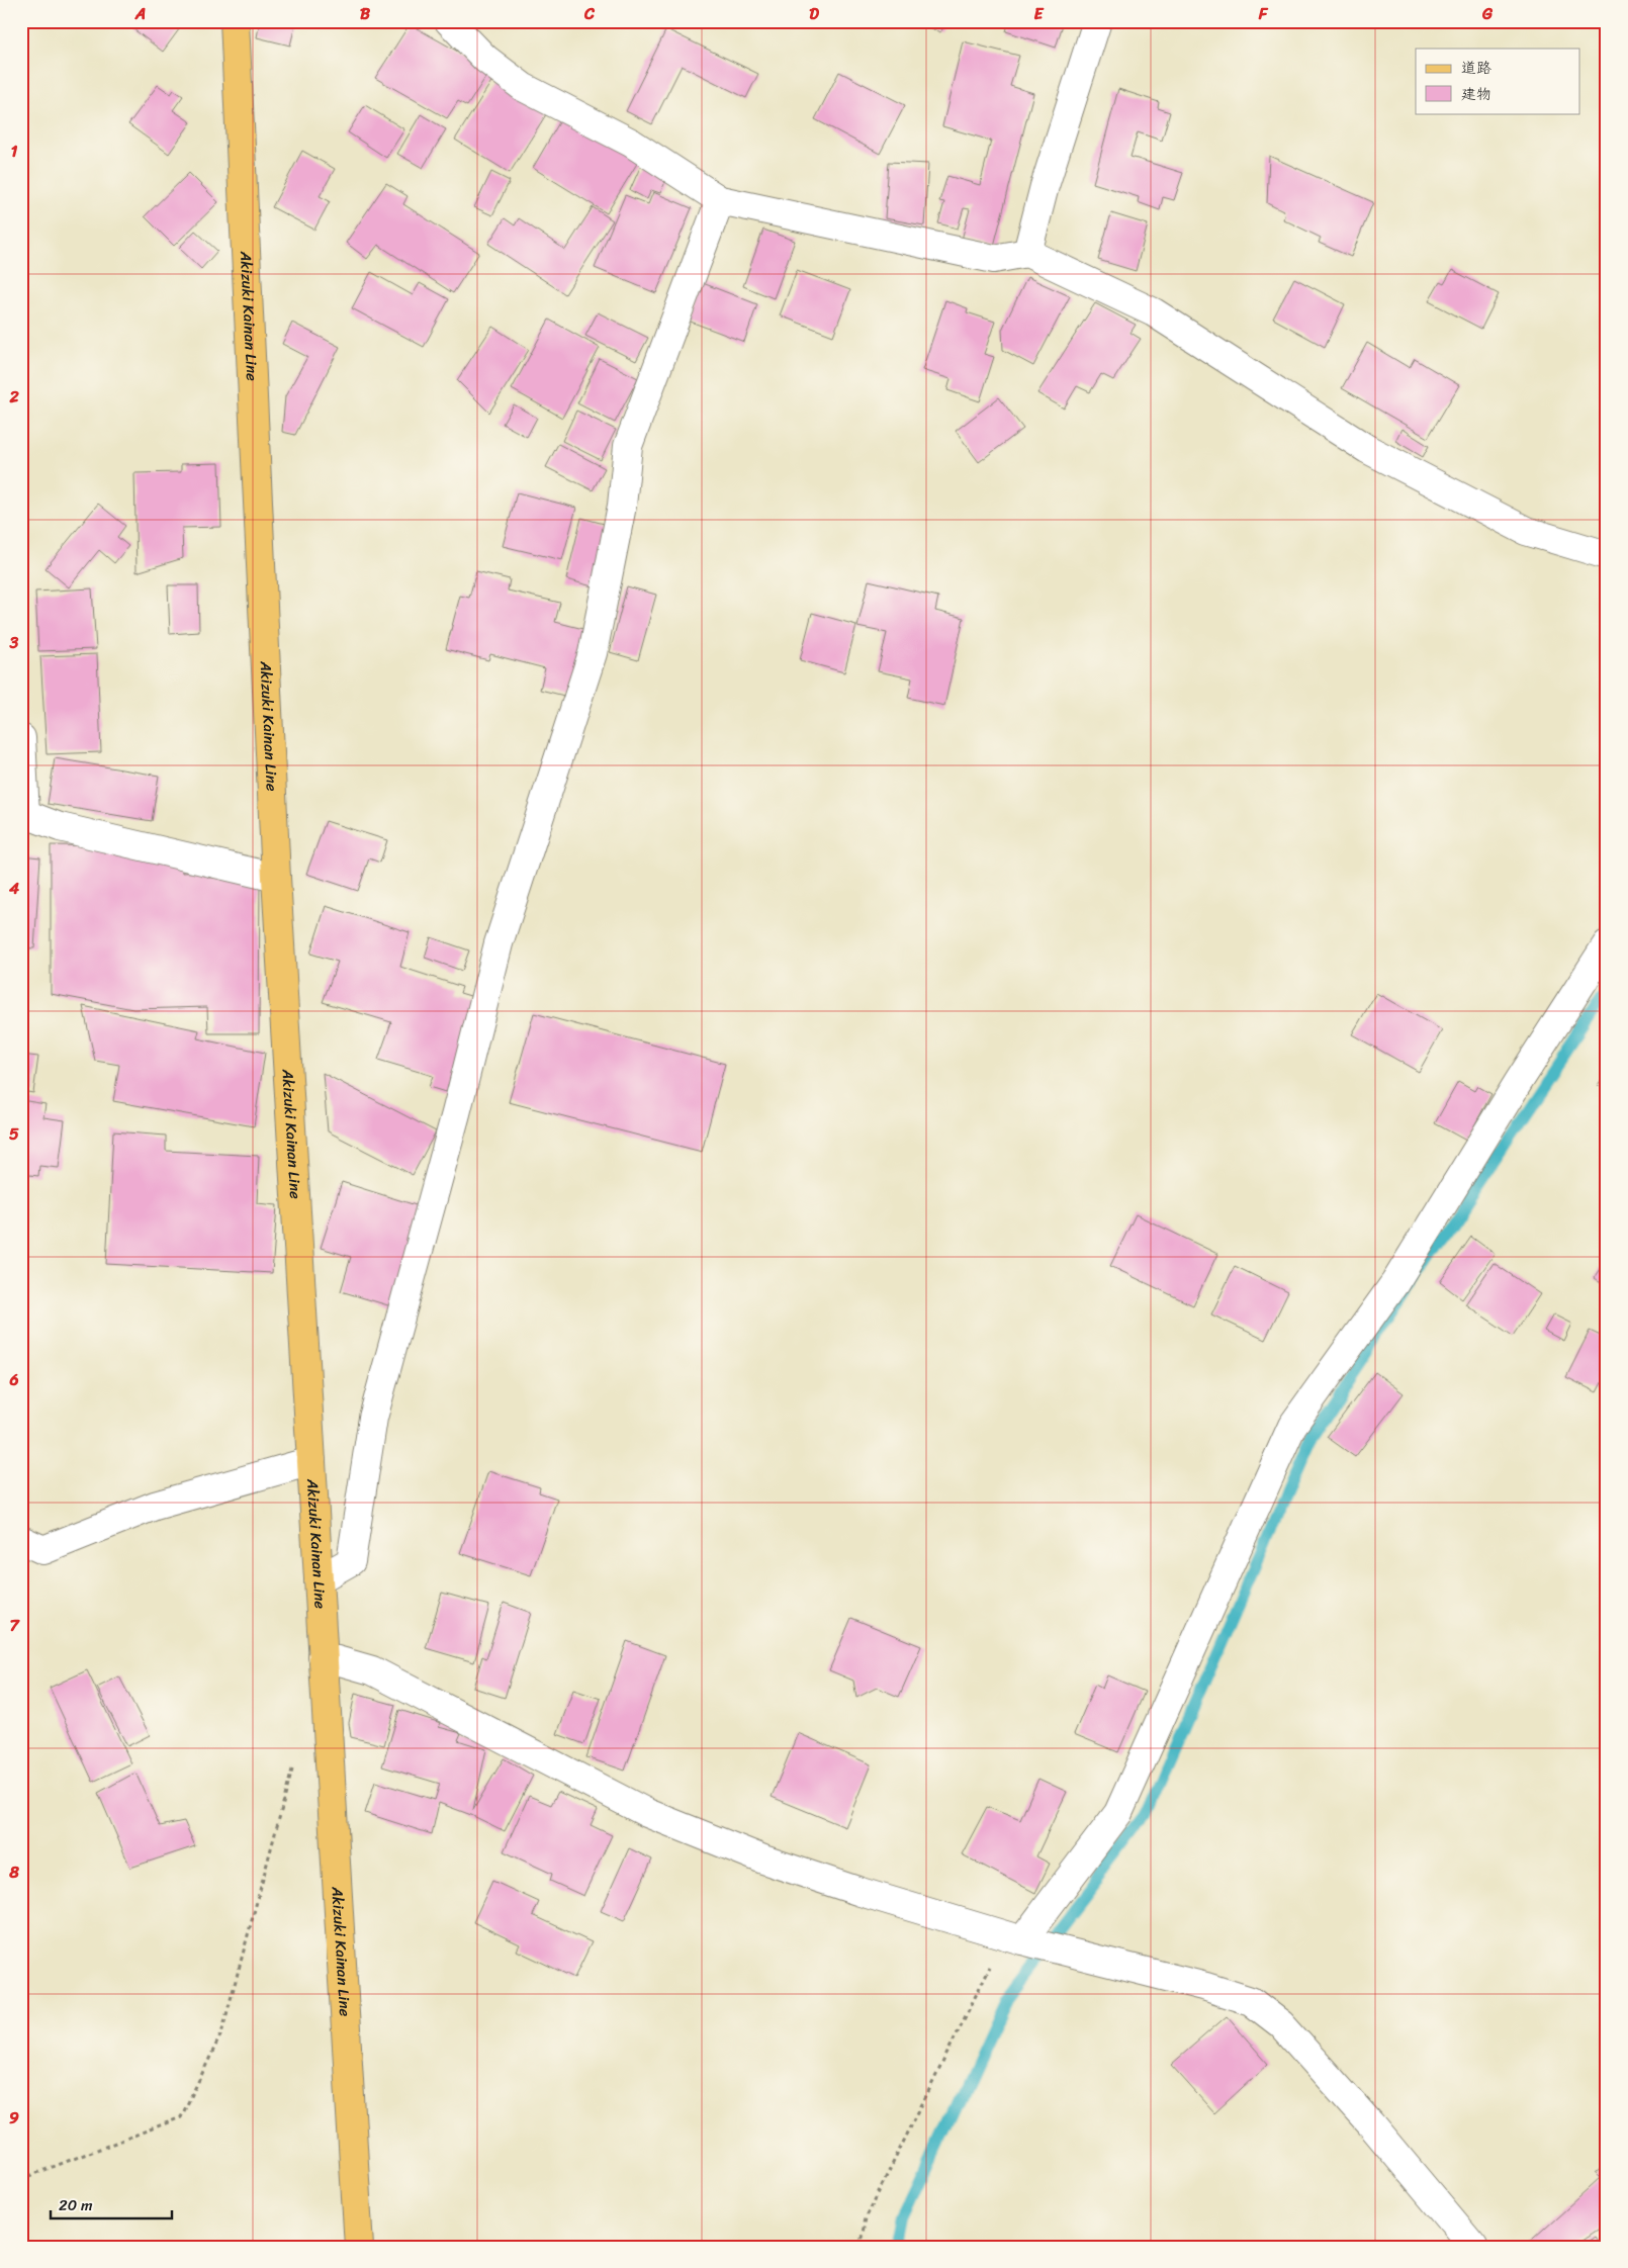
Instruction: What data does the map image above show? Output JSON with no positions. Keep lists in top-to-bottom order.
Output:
{
  "streets": {
    "main road": ["Akizuki Kainan Line"]
  },
  "legend": ["道路", "建物"],
  "scale_bar": "20 m",
  "grid": {
    "columns": [
      "A",
      "B",
      "C",
      "D",
      "E",
      "F",
      "G"
    ],
    "rows": [
      "1",
      "2",
      "3",
      "4",
      "5",
      "6",
      "7",
      "8",
      "9"
    ]
  }
}
